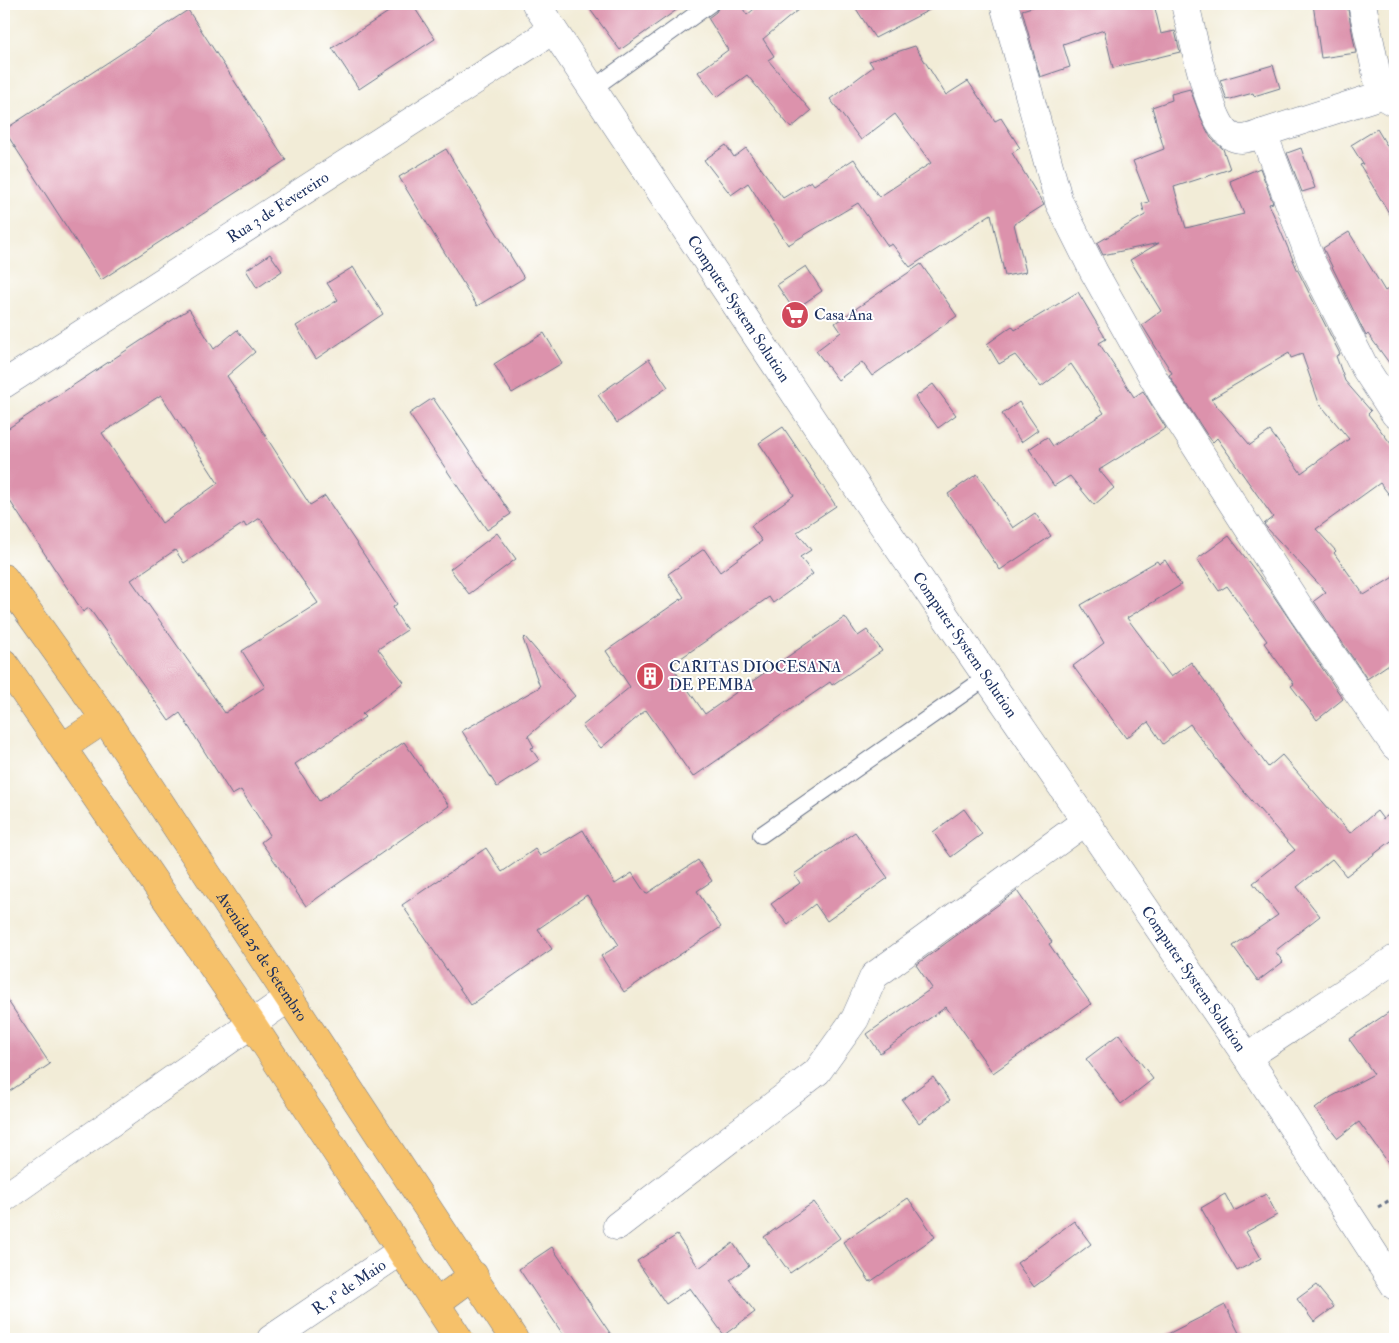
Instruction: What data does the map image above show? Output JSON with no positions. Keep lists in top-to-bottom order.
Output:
{
  "streets": {
    "highway": ["Avenida 25 de Setembro"],
    "street": ["Rua 3 de Fevereiro", "Computer System Solution", "R. 1º de Maio"]
  },
  "crossings": [
    ["Rua 3 de Fevereiro", "Computer System Solution"]
  ],
  "places": {
    "supermarket": ["Casa Ana"],
    "building": ["CARITAS DIOCESANA DE PEMBA"]
  }
}
